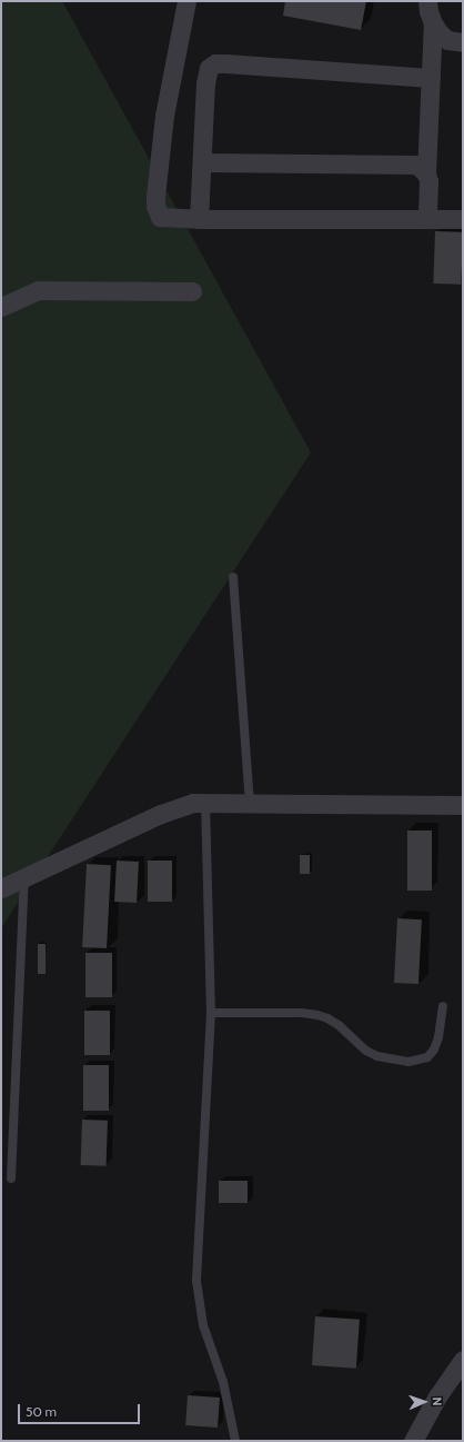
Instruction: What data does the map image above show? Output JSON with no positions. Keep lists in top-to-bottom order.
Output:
{
  "scale_bar": "50 m",
  "north": "right"
}
